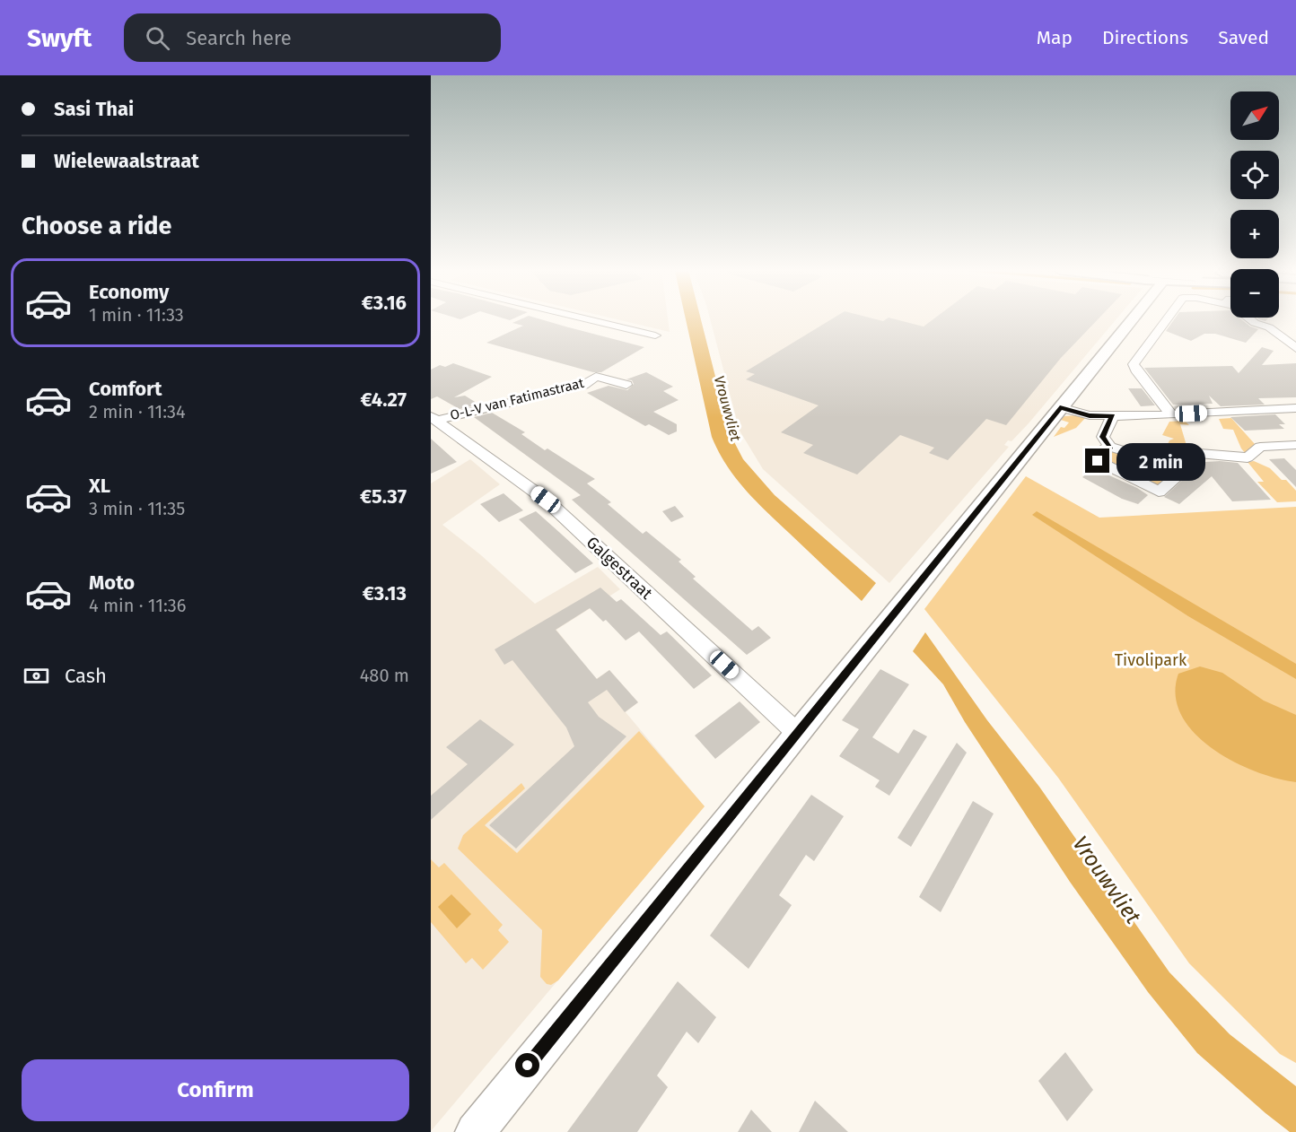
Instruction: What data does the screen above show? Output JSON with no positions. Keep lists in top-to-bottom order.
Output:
{
  "streets": {
    "street": ["O-L-V van Fatimastraat", "Galgestraat"]
  },
  "crossings": [
    ["O-L-V van Fatimastraat", "Galgestraat"]
  ],
  "water": ["Vrouwvliet"],
  "parks": ["Tivolipark"],
  "north": "top right",
  "page": {
    "header": "Swyft",
    "search": "Search here",
    "nav": ["Map", "Directions", "Saved"],
    "banner": ["Sasi Thai", "Wielewaalstraat"],
    "map_buttons": ["+", "−"],
    "heading": "Choose a ride",
    "list": [
      {
        "name": "Economy",
        "note": "1 min · 11:33",
        "value": "€3.16"
      },
      {
        "name": "Comfort",
        "note": "2 min · 11:34",
        "value": "€4.27"
      },
      {
        "name": "XL",
        "note": "3 min · 11:35",
        "value": "€5.37"
      },
      {
        "name": "Moto",
        "note": "4 min · 11:36",
        "value": "€3.13"
      }
    ],
    "bubble": "2 min",
    "pay": ["Cash", "480 m"],
    "buttons": "Confirm"
  }
}
